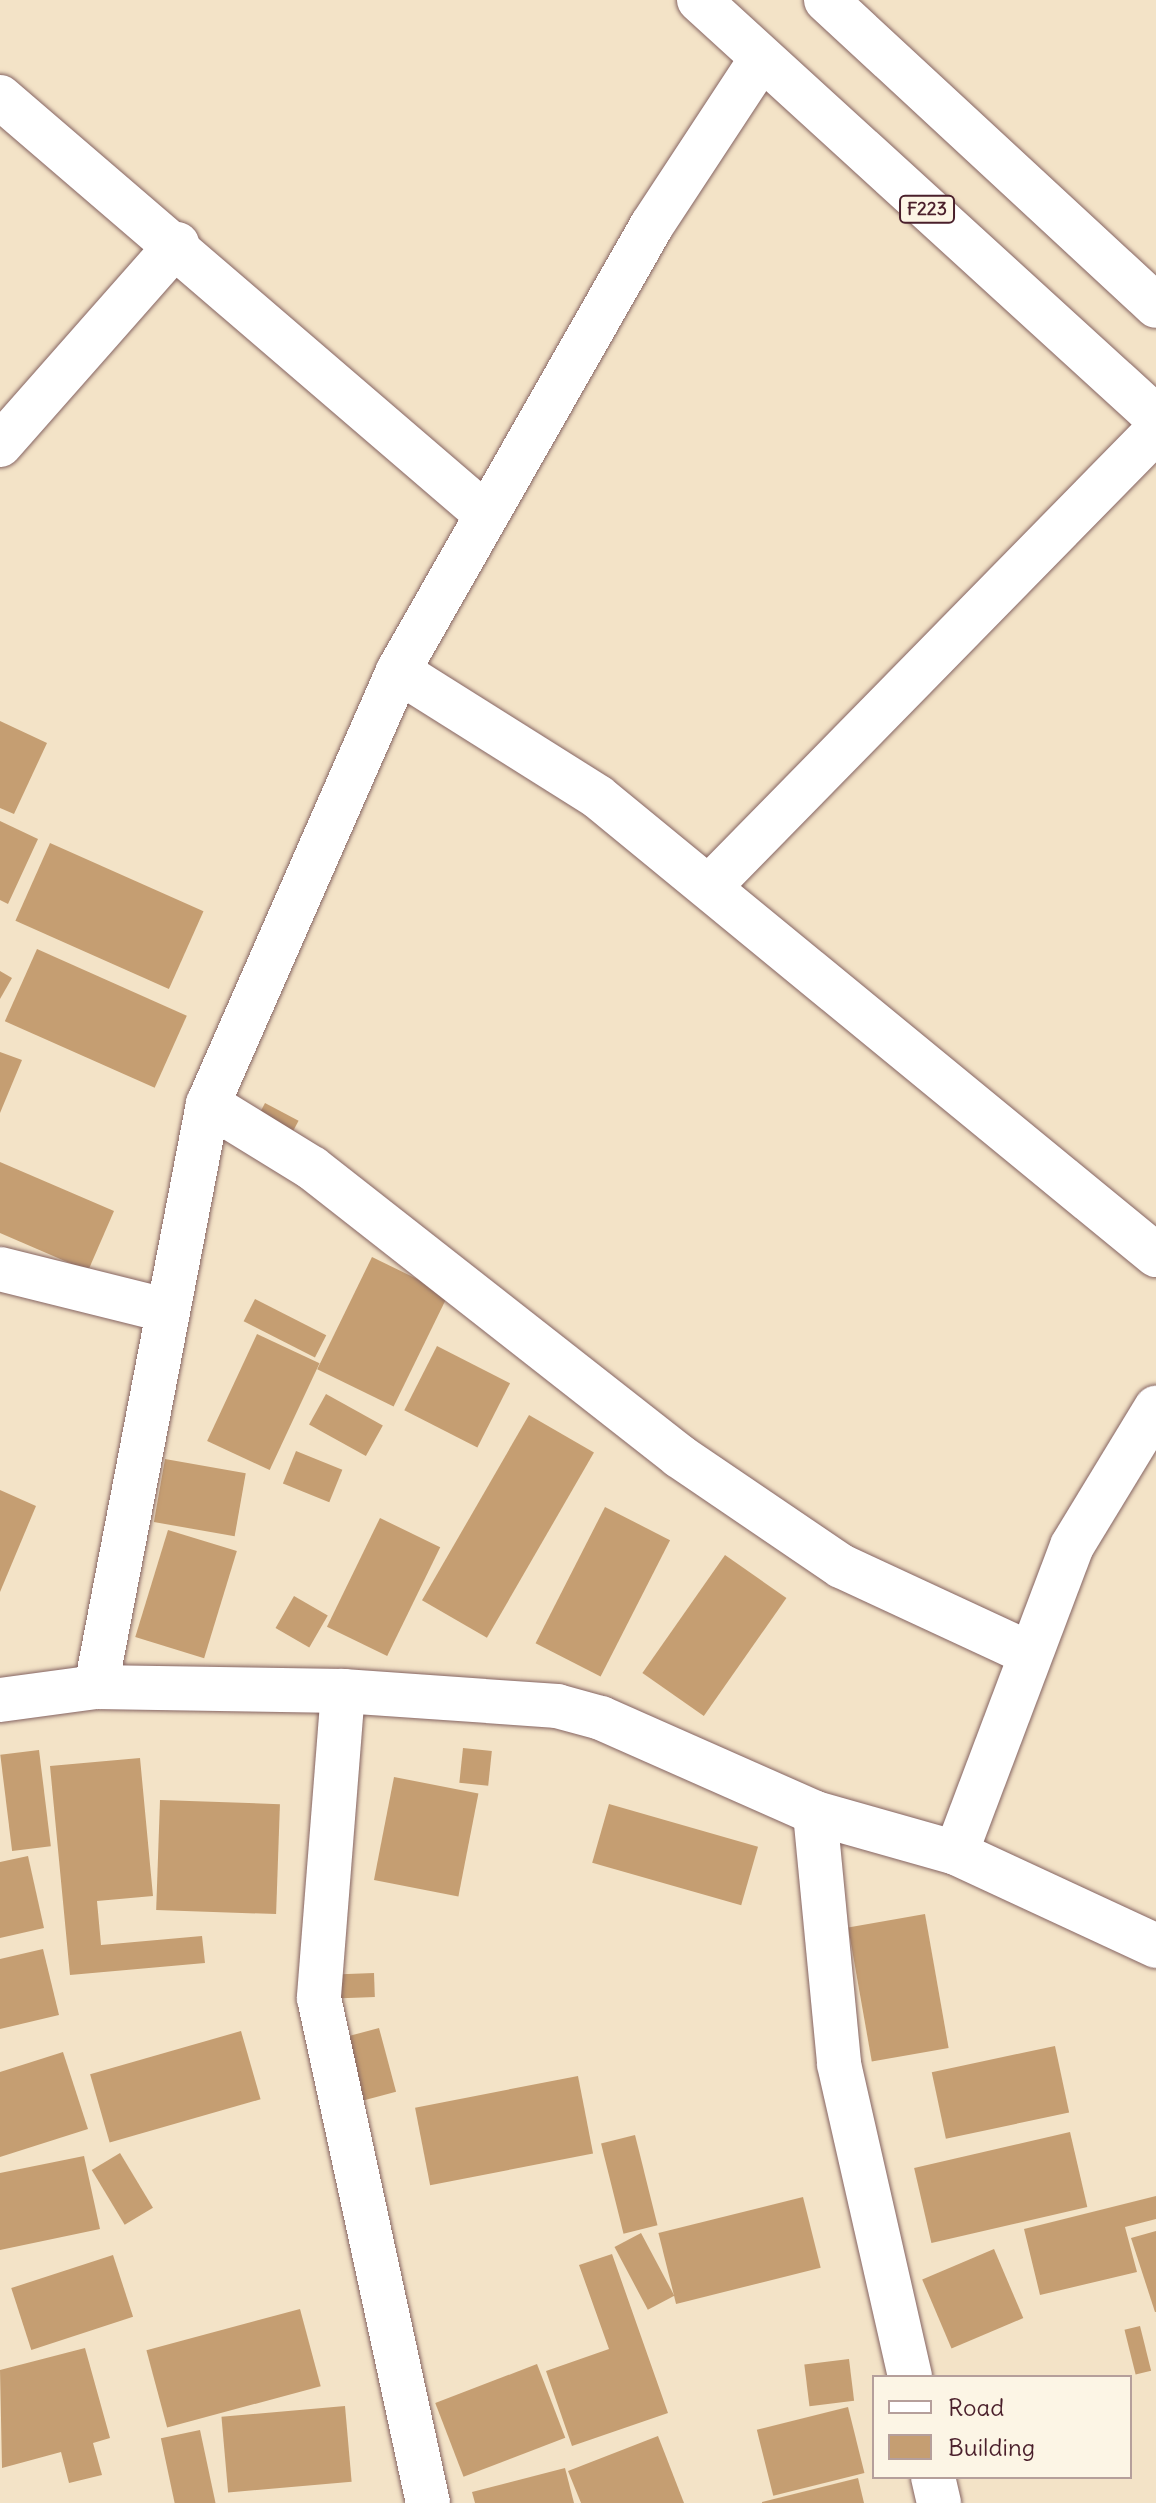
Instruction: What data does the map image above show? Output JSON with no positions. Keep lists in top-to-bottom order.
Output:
{
  "streets": {
    "street": ["F223"]
  },
  "legend": ["Road", "Building"]
}
